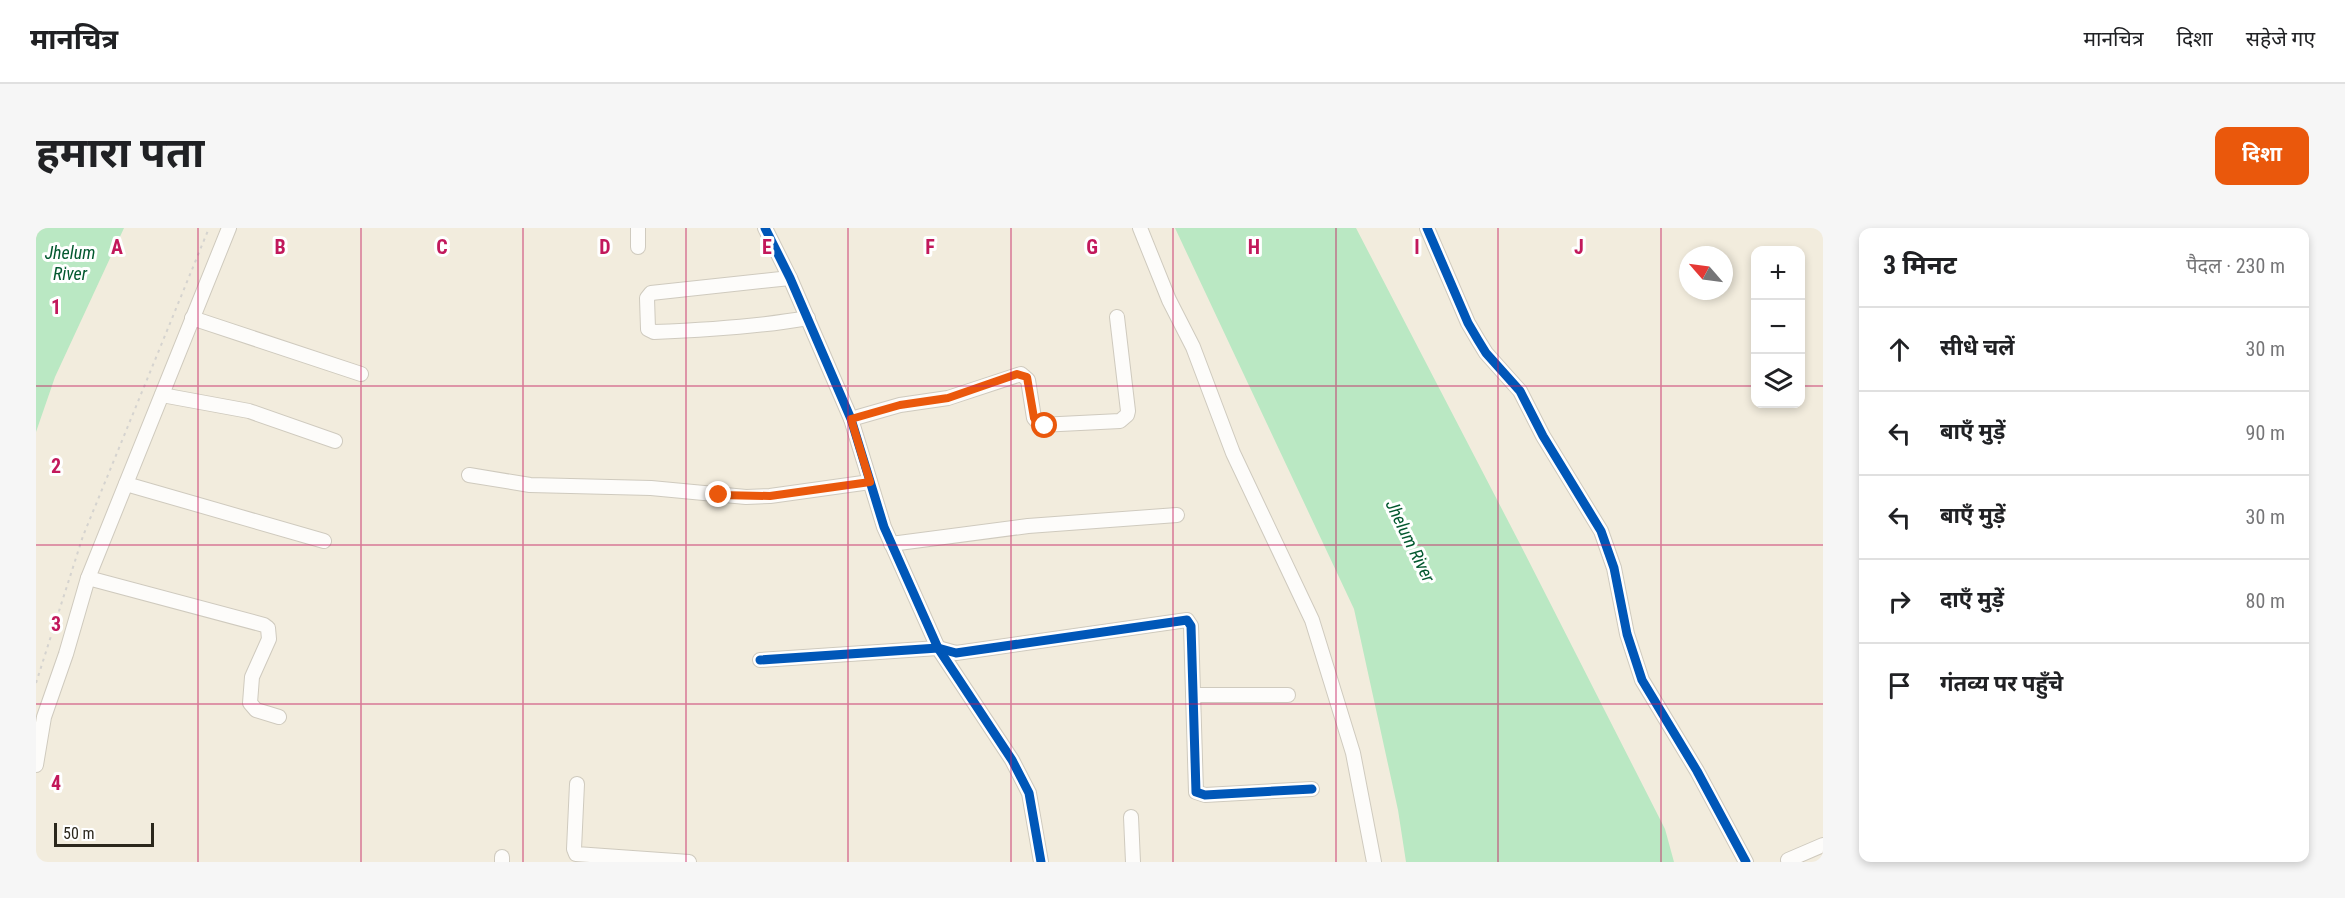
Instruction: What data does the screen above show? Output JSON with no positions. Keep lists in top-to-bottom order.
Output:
{
  "water": ["Jhelum River"],
  "scale_bar": "50 m",
  "north": "top left",
  "page": {
    "header": "मानचित्र",
    "nav": ["मानचित्र", "दिशा", "सहेजे गए"],
    "buttons": "दिशा",
    "title": "हमारा पता",
    "heading": ["3 मिनट", "पैदल · 230 m"],
    "map_buttons": ["+", "−"],
    "list": [
      ["सीधे चलें", "30 m"],
      ["बाएँ मुड़ें", "90 m"],
      ["बाएँ मुड़ें", "30 m"],
      ["दाएँ मुड़ें", "80 m"],
      "गंतव्य पर पहुँचे"
    ],
    "scale": "50 m"
  },
  "grid": {
    "columns": [
      "A",
      "B",
      "C",
      "D",
      "E",
      "F",
      "G",
      "H",
      "I",
      "J"
    ],
    "rows": [
      "1",
      "2",
      "3",
      "4"
    ]
  }
}
